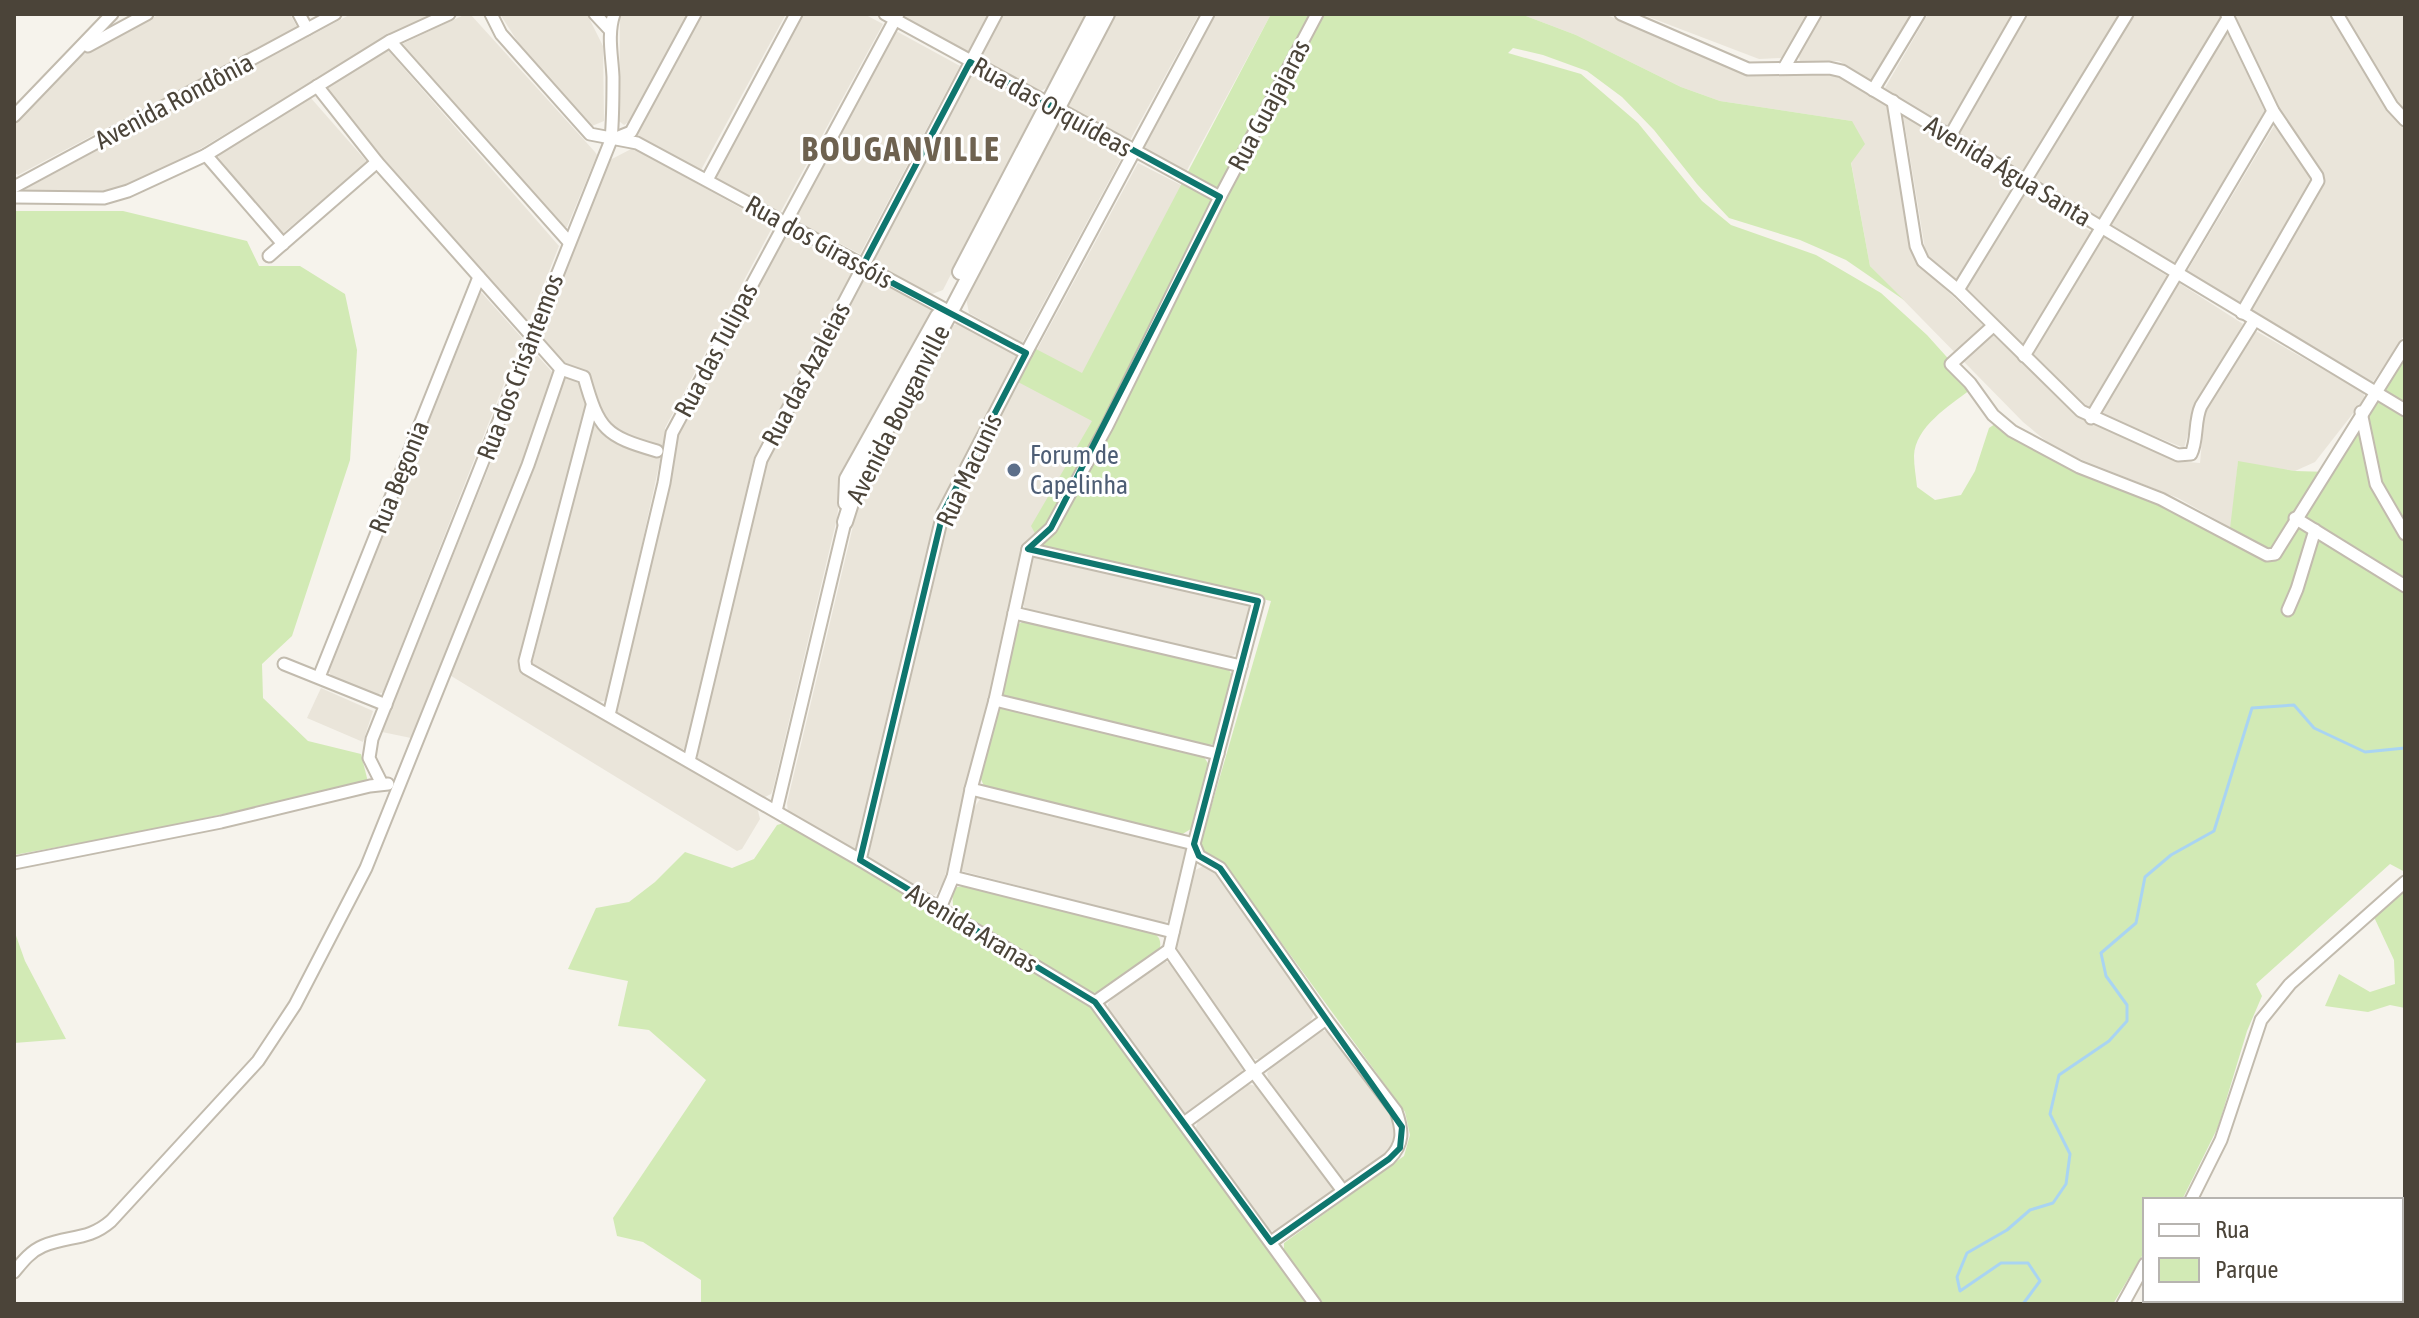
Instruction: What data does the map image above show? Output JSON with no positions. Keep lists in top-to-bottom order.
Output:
{
  "streets": {
    "street": [
      "Avenida Rondônia",
      "Rua Guajajaras",
      "Rua das Orquídeas",
      "Avenida Água Santa",
      "Rua dos Girassóis",
      "Rua das Tulipas",
      "Rua dos Crisântemos",
      "Rua das Azaleias",
      "Avenida Bouganville",
      "Rua Macunis",
      "Rua Begonia",
      "Avenida Aranas"
    ]
  },
  "crossings": [
    ["Rua Guajajaras", "Rua das Orquídeas"],
    ["Rua das Orquídeas", "Rua das Tulipas"],
    ["Rua das Orquídeas", "Rua das Azaleias"],
    ["Rua das Orquídeas", "Avenida Bouganville"],
    ["Rua das Orquídeas", "Rua Macunis"],
    ["Rua dos Girassóis", "Rua das Tulipas"],
    ["Rua dos Girassóis", "Rua dos Crisântemos"],
    ["Rua dos Girassóis", "Rua das Azaleias"],
    ["Rua dos Girassóis", "Avenida Bouganville"],
    ["Rua dos Girassóis", "Rua Macunis"],
    ["Rua das Tulipas", "Avenida Aranas"],
    ["Rua das Azaleias", "Avenida Aranas"],
    ["Rua Macunis", "Avenida Aranas"]
  ],
  "districts": ["BOUGANVILLE"],
  "places": ["Forum de Capelinha"],
  "legend": ["Rua", "Parque"]
}
